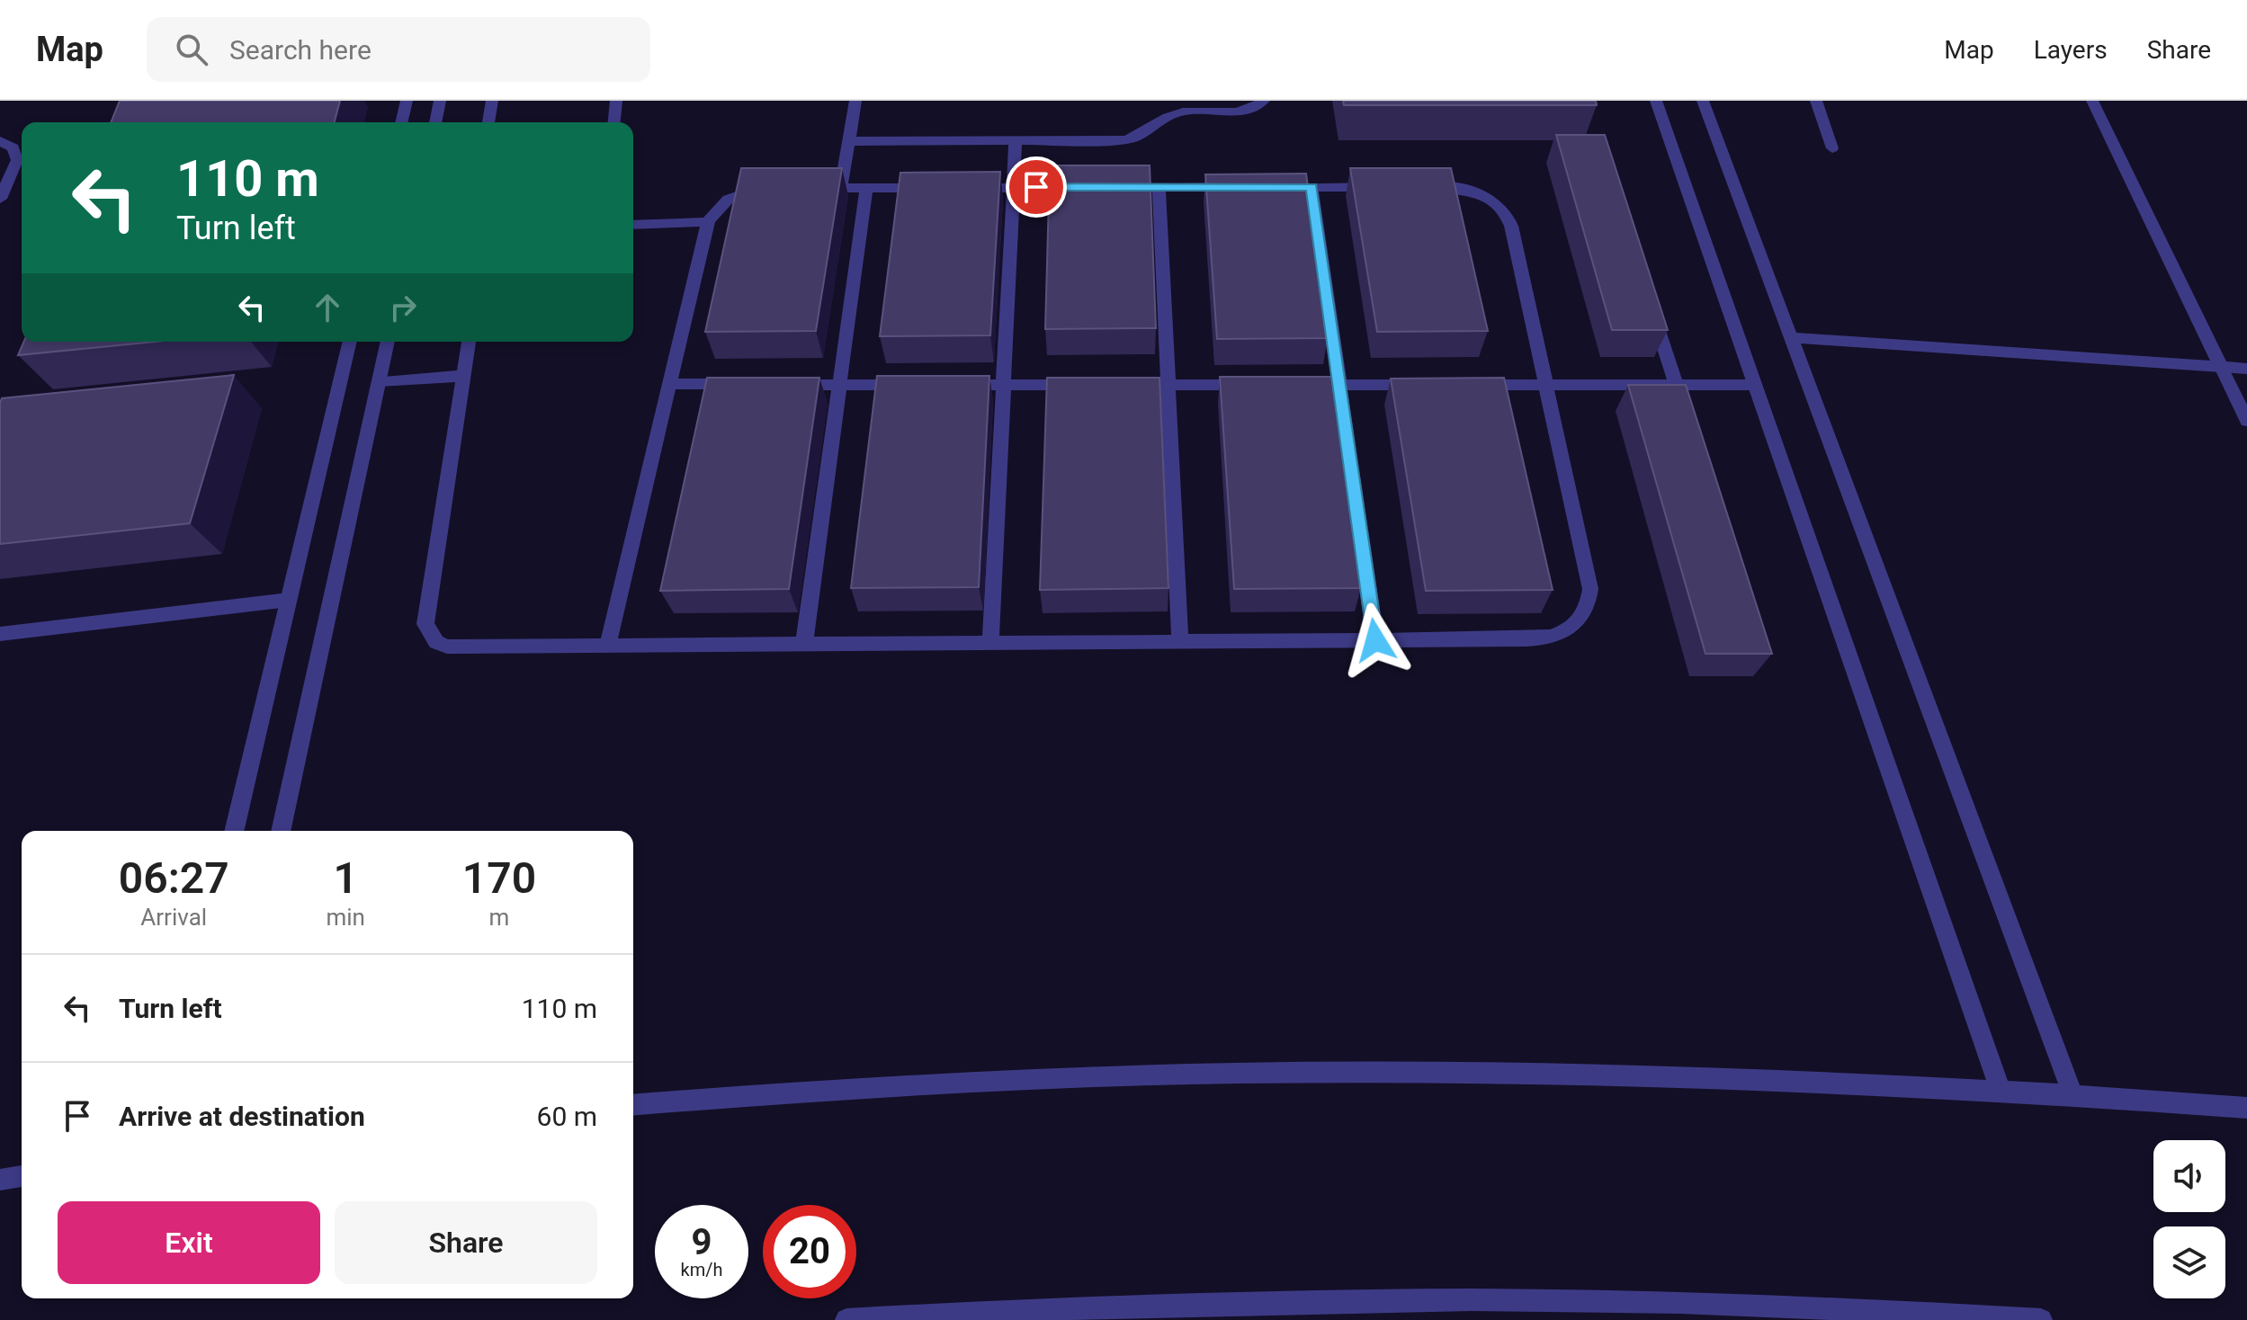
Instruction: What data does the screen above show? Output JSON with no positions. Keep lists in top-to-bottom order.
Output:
{
  "page": {
    "header": "Map",
    "search": "Search here",
    "nav": ["Map", "Layers", "Share"],
    "turn": ["110 m", "Turn left"],
    "eta": [
      "06:27",
      "Arrival",
      "1",
      "min",
      "170",
      "m"
    ],
    "list": [
      {
        "name": "Turn left",
        "value": "110 m"
      },
      {
        "name": "Arrive at destination",
        "value": "60 m"
      }
    ],
    "buttons": ["Exit", "Share"],
    "speed": "9 km/h",
    "limit": "20"
  }
}
